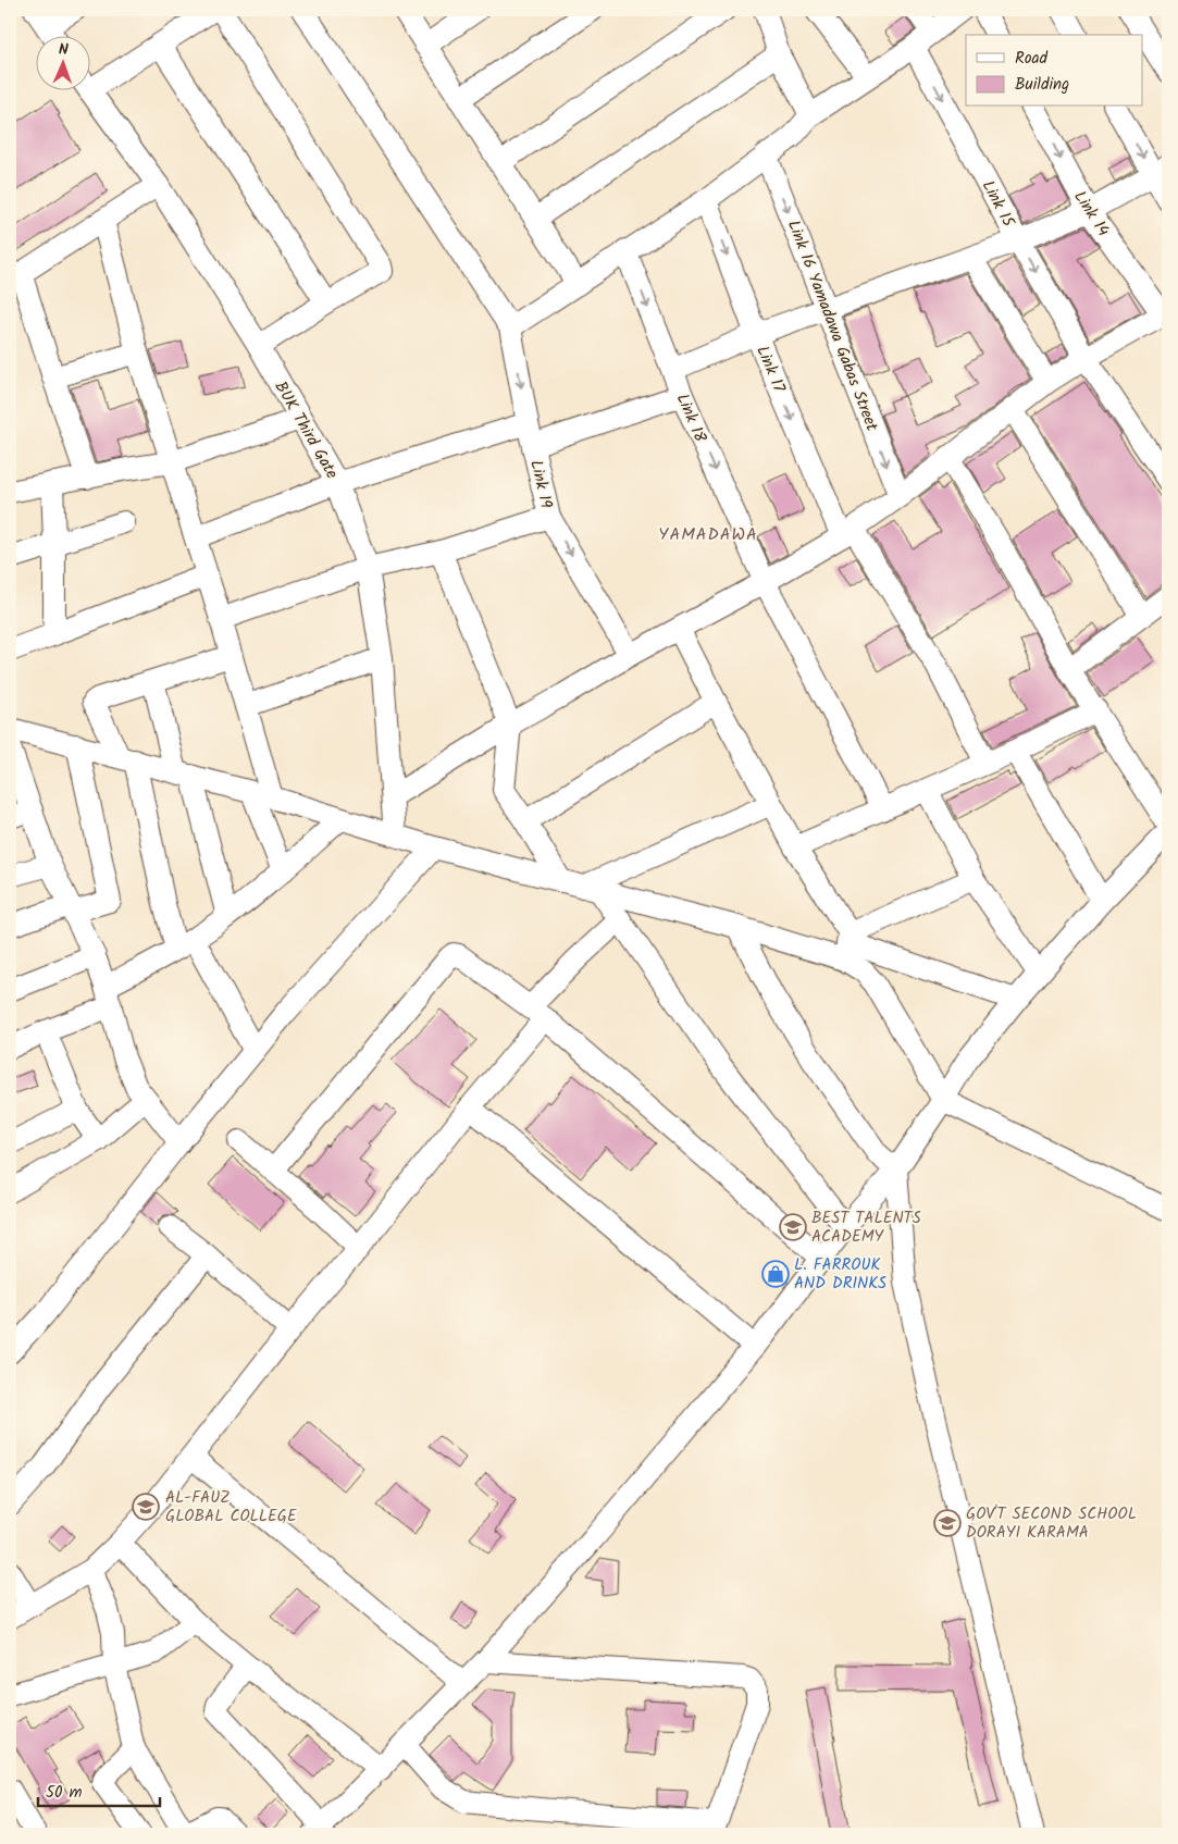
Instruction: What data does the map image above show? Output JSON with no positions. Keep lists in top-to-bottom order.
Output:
{
  "streets": {
    "street": [
      "Link 15",
      "Link 14",
      "Link 16 Yamadawa Gabas Street",
      "Link 17",
      "Link 18",
      "BUK Third Gate",
      "Link 19"
    ]
  },
  "one_way": ["Link 17", "Link 18"],
  "districts": ["YAMADAWA"],
  "places": {
    "school or university": ["BEST TALENTS ACADEMY", "AL-FAUZ GLOBAL COLLEGE", "GOV'T SECOND SCHOOL DORAYI KARAMA"],
    "shop": ["L. FARROUK AND DRINKS"]
  },
  "legend": ["Road", "Building"],
  "scale_bar": "50 m",
  "north": "top"
}
